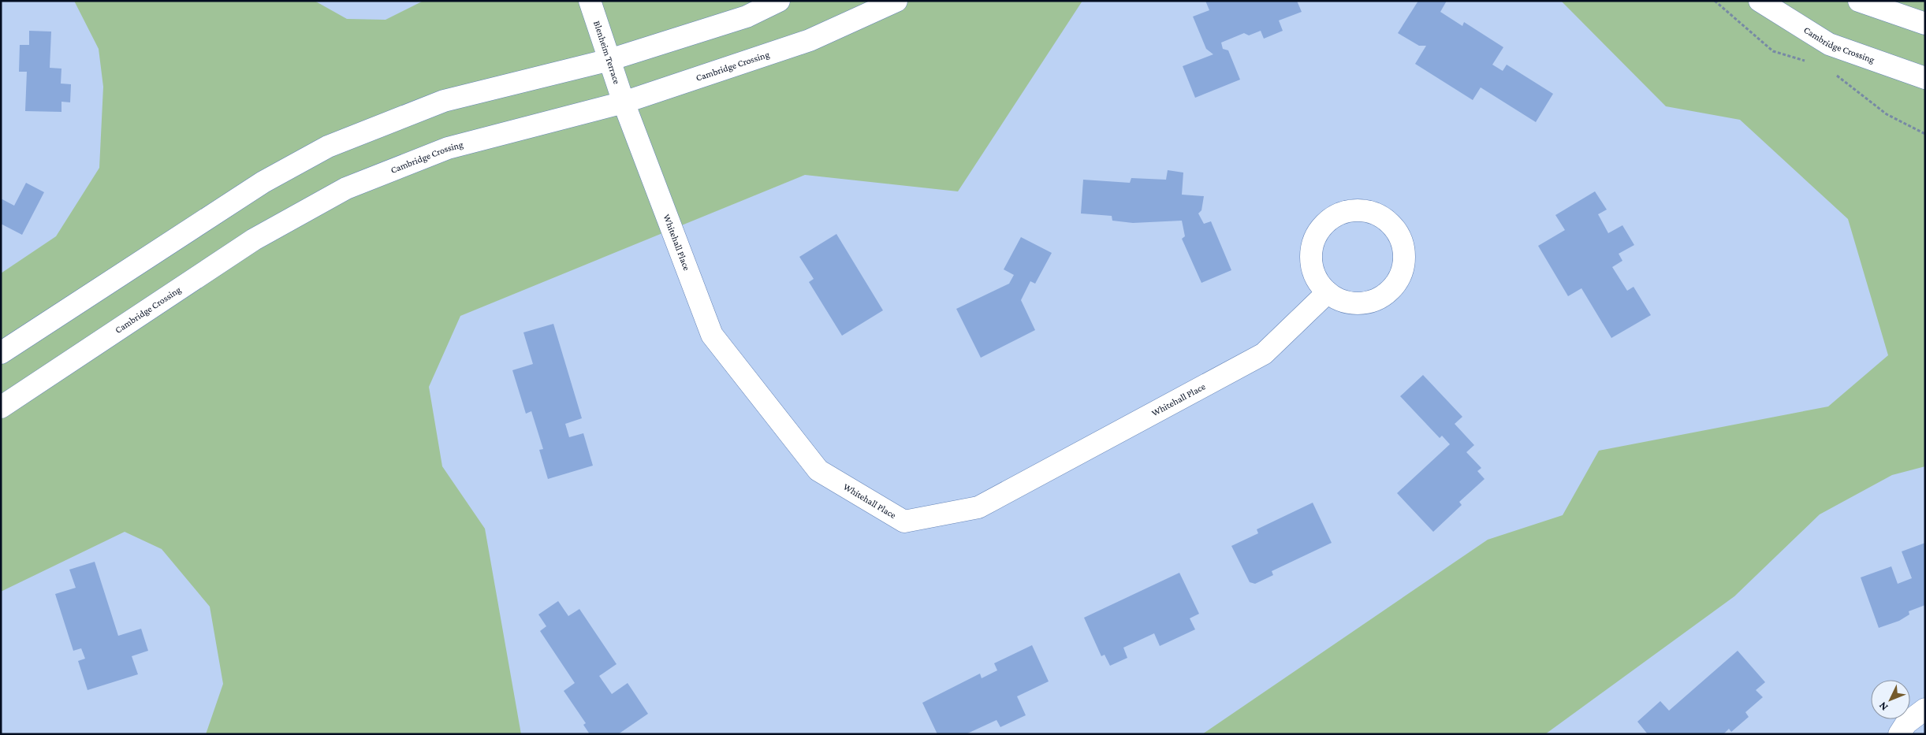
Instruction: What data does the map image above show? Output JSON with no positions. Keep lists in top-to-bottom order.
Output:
{
  "streets": {
    "street": ["Cambridge Crossing", "Blenheim Terrace", "Whitehall Place"]
  },
  "crossings": [
    ["Cambridge Crossing", "Blenheim Terrace"],
    ["Cambridge Crossing", "Whitehall Place"],
    ["Blenheim Terrace", "Whitehall Place"]
  ],
  "north": "bottom left"
}
